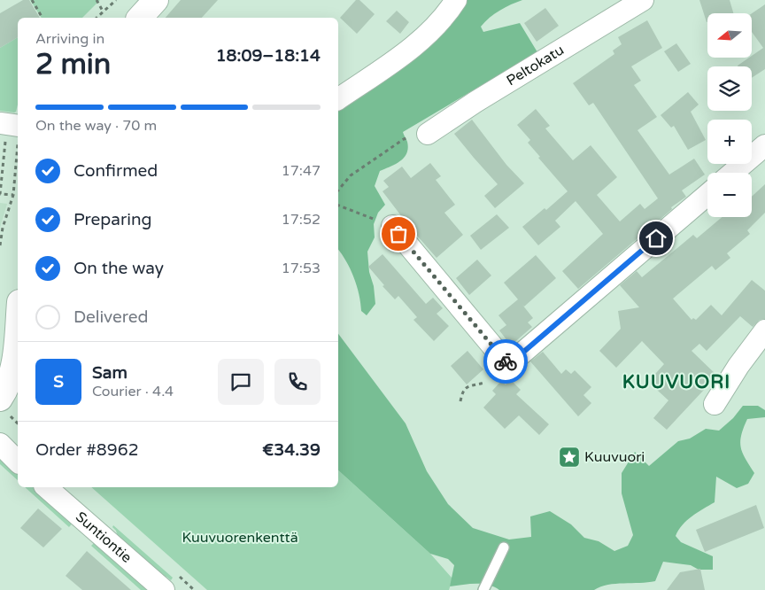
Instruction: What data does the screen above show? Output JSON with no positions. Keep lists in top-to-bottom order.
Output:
{
  "streets": {
    "street": ["Peltokatu", "Suntiontie"]
  },
  "districts": ["KUUVUORI"],
  "parks": ["Kuuvuorenkenttä"],
  "places": {
    "place": ["Kuuvuori"]
  },
  "north": "left",
  "page": {
    "map_buttons": ["+", "−"],
    "heading": ["2 min", "Arriving in", "18:09–18:14"],
    "panel": [
      "Sam",
      "Courier · 4.4",
      "Order #8962",
      "€34.39"
    ],
    "bar": "On the way · 70 m",
    "list": [
      ["Confirmed", "17:47"],
      ["Preparing", "17:52"],
      ["On the way", "17:53"],
      "Delivered"
    ],
    "round": "S"
  }
}
